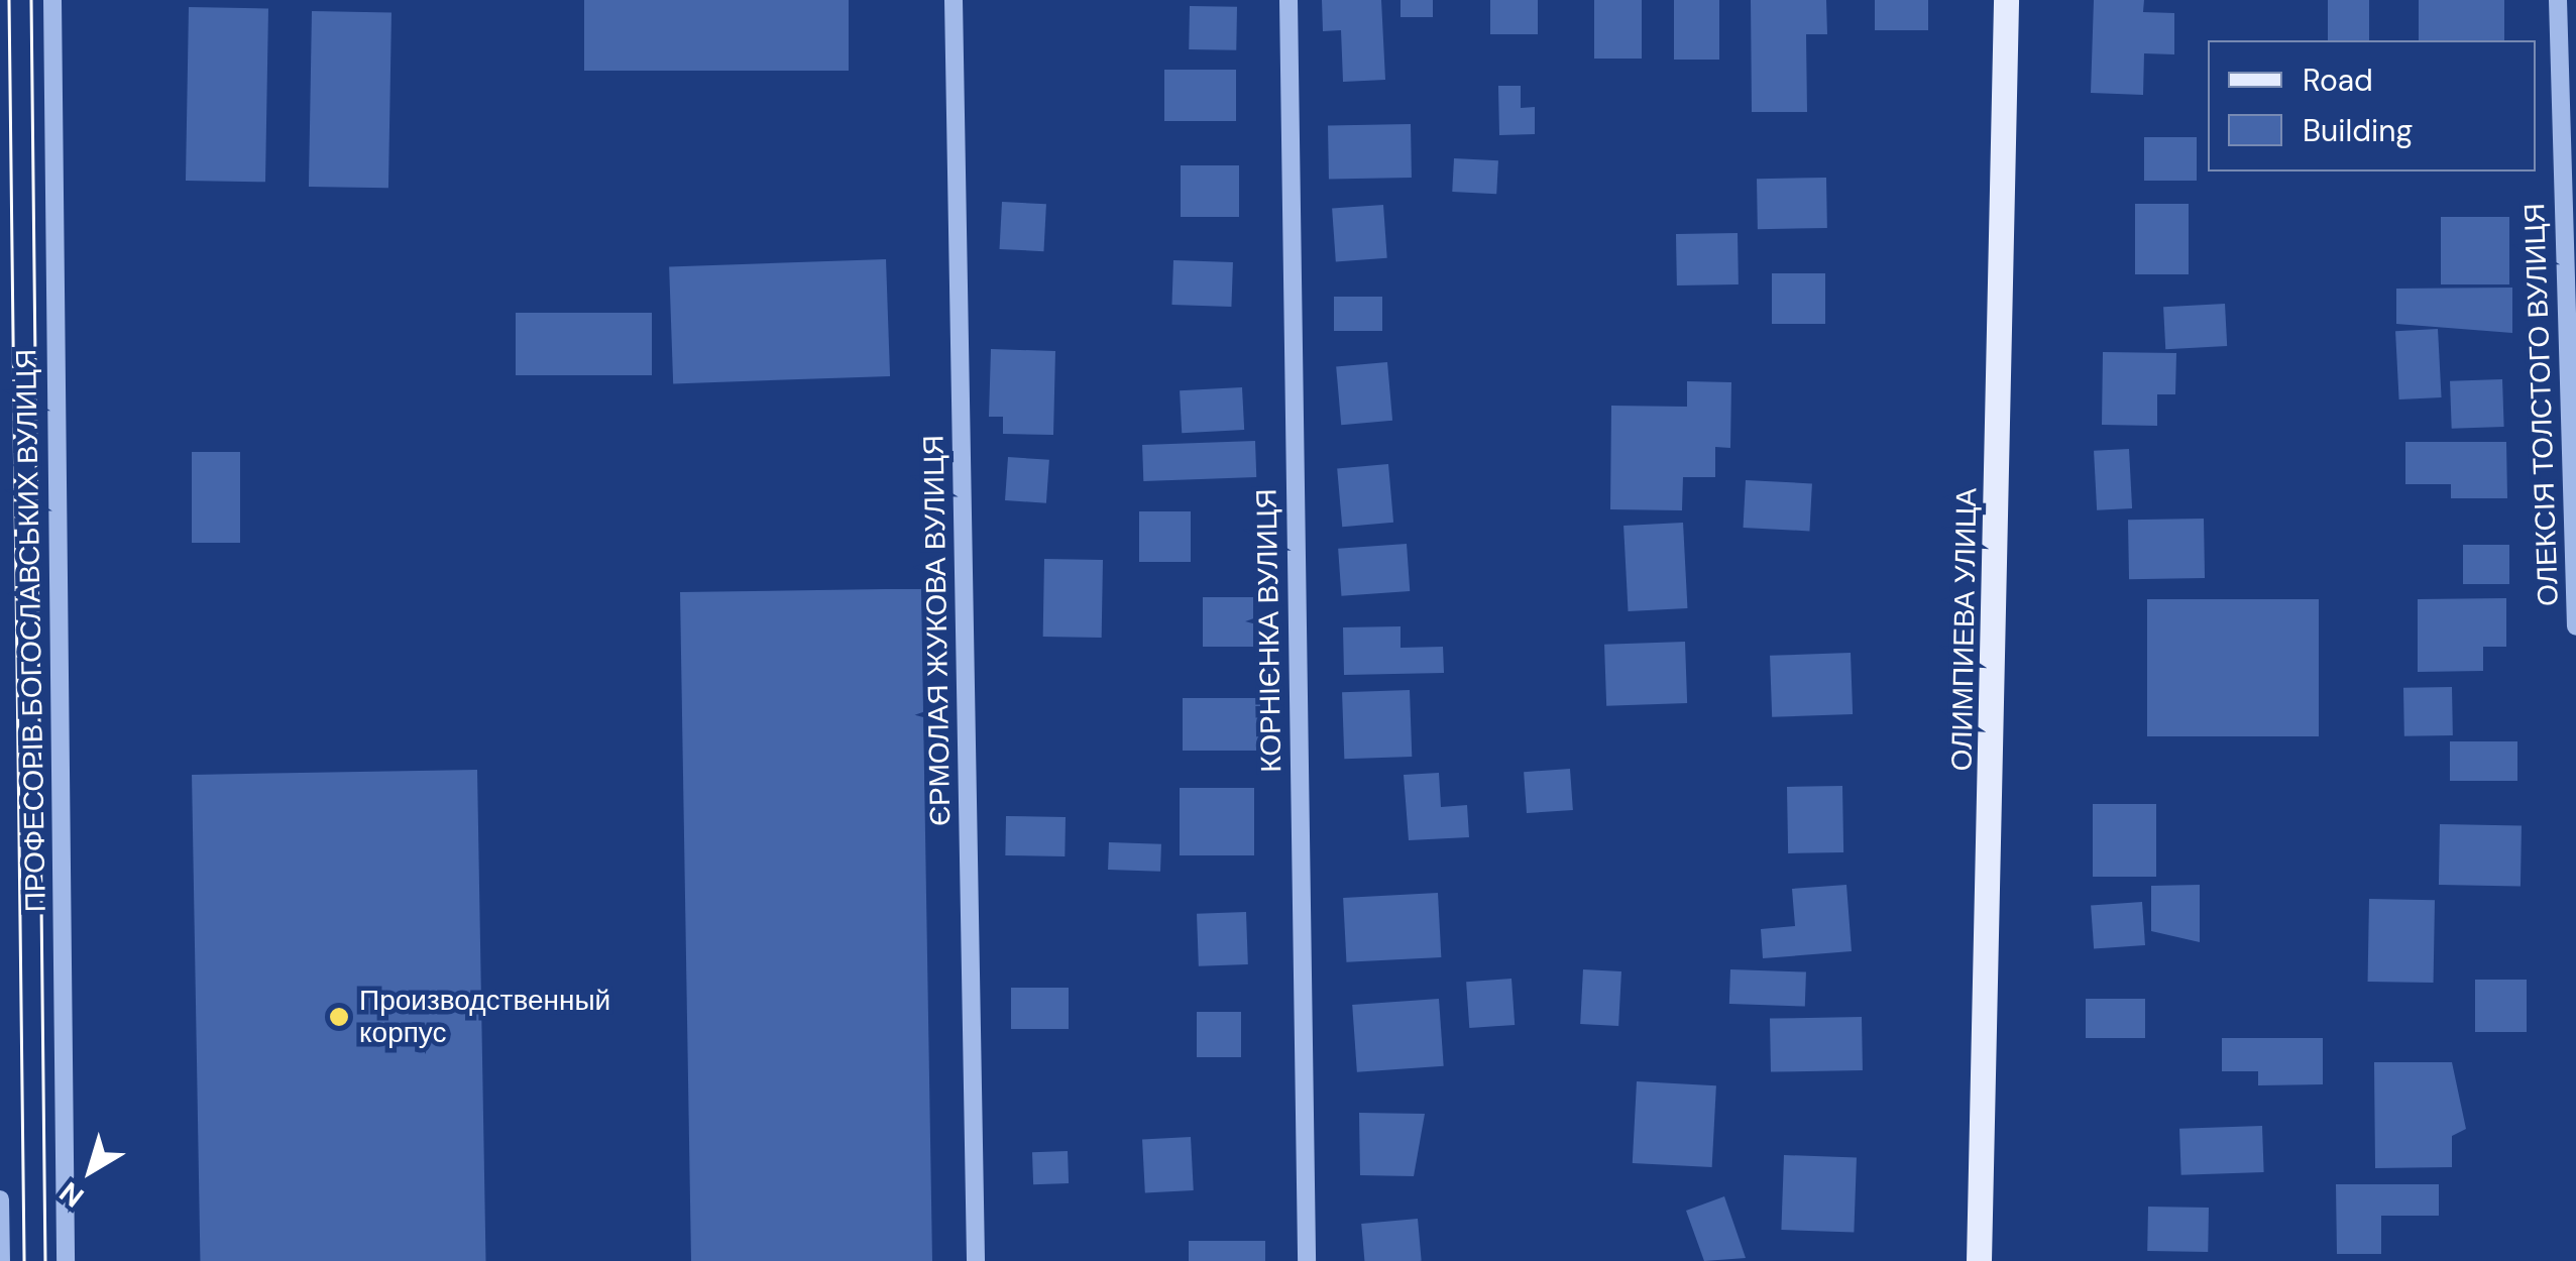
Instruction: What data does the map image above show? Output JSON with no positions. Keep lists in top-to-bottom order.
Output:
{
  "streets": {
    "main road": ["ОЛИМПИЕВА УЛИЦА"],
    "street": [
      "ОЛЕКСІЯ ТОЛСТОГО ВУЛИЦЯ",
      "ПРОФЕСОРІВ БОГОСЛАВСЬКИХ ВУЛИЦЯ",
      "ЄРМОЛАЯ ЖУКОВА ВУЛИЦЯ",
      "КОРНІЄНКА ВУЛИЦЯ"
    ]
  },
  "places": ["Производственный корпус"],
  "legend": ["Road", "Building"],
  "north": "bottom left"
}
